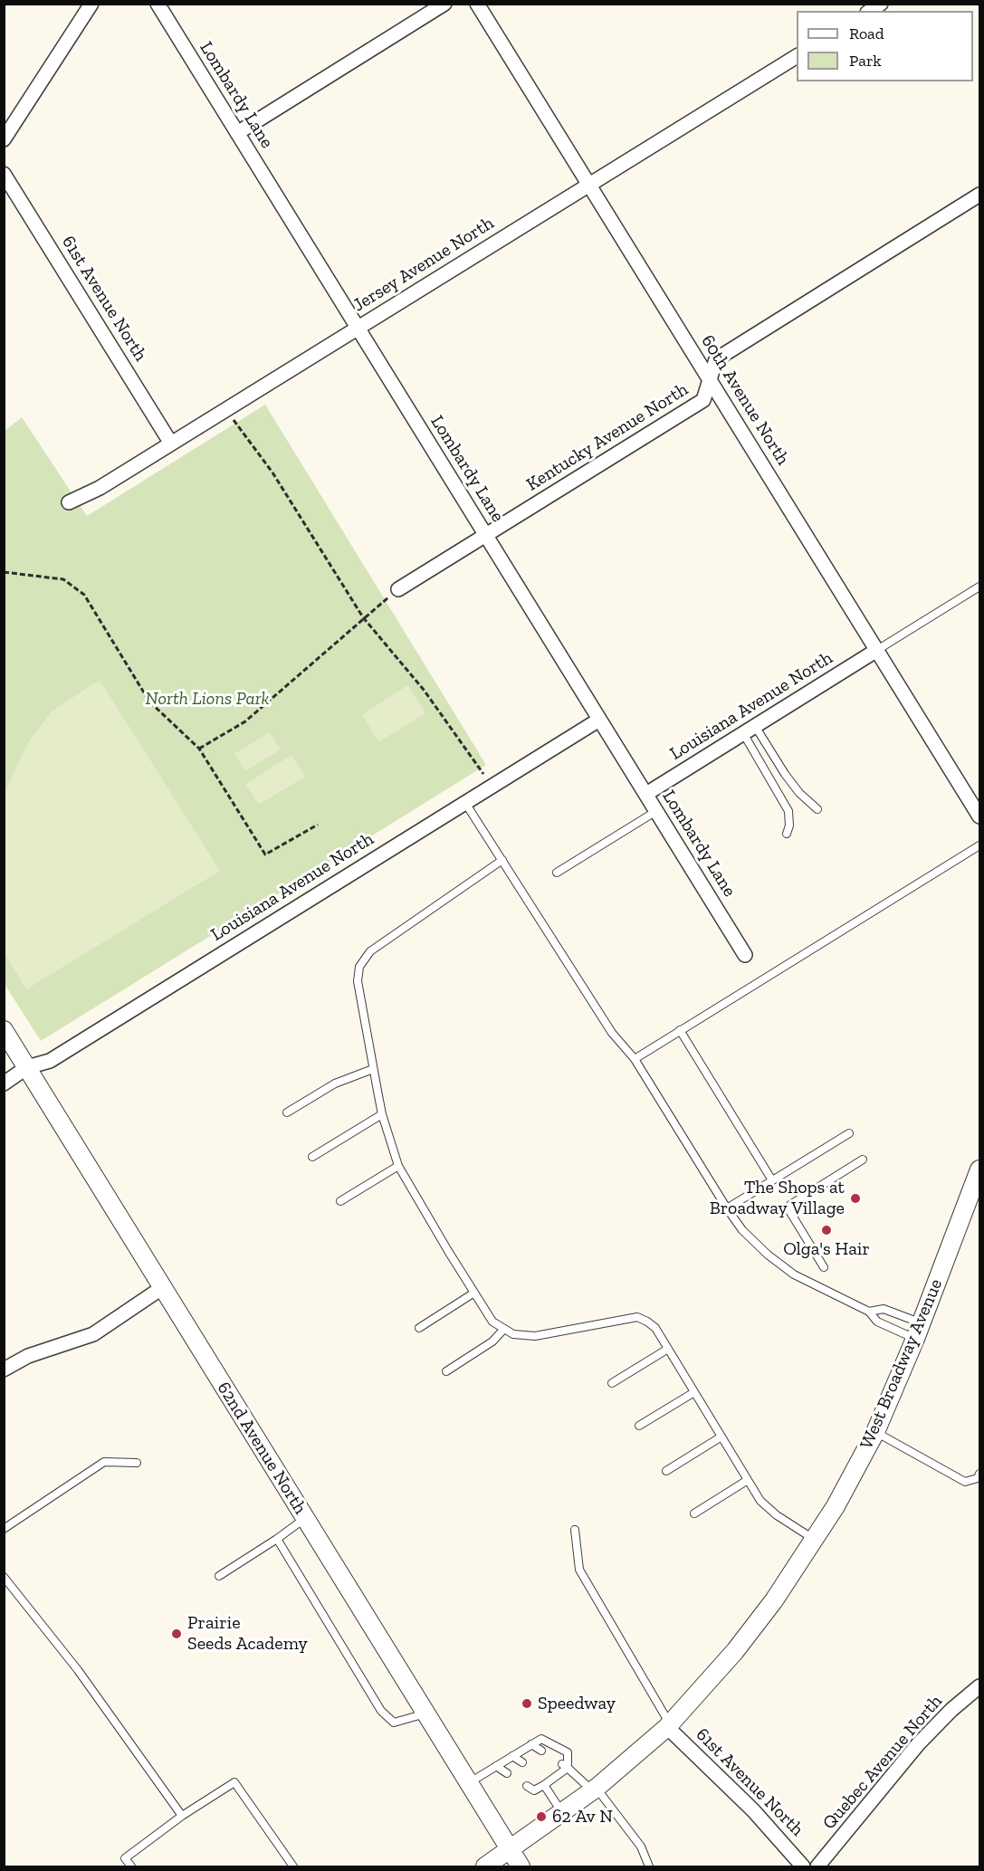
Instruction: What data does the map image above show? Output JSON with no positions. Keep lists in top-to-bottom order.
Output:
{
  "streets": {
    "street": [
      "Lombardy Lane",
      "Jersey Avenue North",
      "61st Avenue North",
      "60th Avenue North",
      "Kentucky Avenue North",
      "Louisiana Avenue North",
      "West Broadway Avenue",
      "62nd Avenue North",
      "Quebec Avenue North"
    ]
  },
  "crossings": [
    ["Lombardy Lane", "Jersey Avenue North"],
    ["Lombardy Lane", "Kentucky Avenue North"],
    ["Lombardy Lane", "Louisiana Avenue North"],
    ["Jersey Avenue North", "61st Avenue North"],
    ["Jersey Avenue North", "60th Avenue North"],
    ["61st Avenue North", "West Broadway Avenue"],
    ["60th Avenue North", "Kentucky Avenue North"],
    ["60th Avenue North", "Louisiana Avenue North"],
    ["Louisiana Avenue North", "62nd Avenue North"],
    ["West Broadway Avenue", "62nd Avenue North"]
  ],
  "parks": ["North Lions Park"],
  "places": [
    "The Shops at Broadway Village",
    "Olga's Hair",
    "Prairie Seeds Academy",
    "Speedway",
    "62 Av N"
  ],
  "legend": ["Road", "Park"]
}
